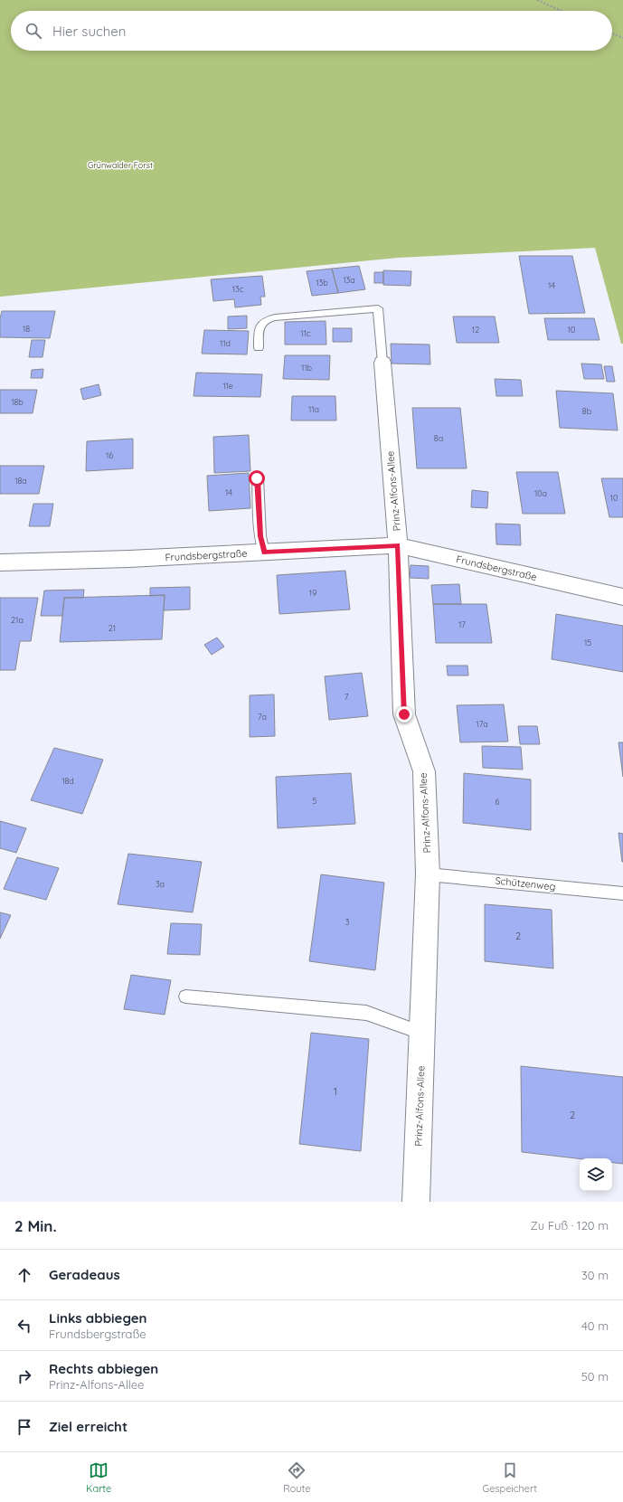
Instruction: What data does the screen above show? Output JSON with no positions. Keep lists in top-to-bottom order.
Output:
{
  "streets": {
    "street": ["Prinz-Alfons-Allee", "Frundsbergstraße"],
    "lane": ["Schützenweg"]
  },
  "crossings": [
    ["Prinz-Alfons-Allee", "Frundsbergstraße"],
    ["Prinz-Alfons-Allee", "Schützenweg"]
  ],
  "parks": ["Grünwalder Forst"],
  "house_numbers": [
    "13a",
    "13b",
    "14",
    "13c",
    "18",
    "12",
    "10",
    "11c",
    "11d",
    "11b",
    "11e",
    "18b",
    "11a",
    "8b",
    "8a",
    "16",
    "18a",
    "14",
    "10a",
    "10",
    "19",
    "21a",
    "17",
    "21",
    "15",
    "7",
    "7a",
    "17a",
    "18d",
    "5",
    "6",
    "3a",
    "3",
    "2",
    "1",
    "2"
  ],
  "page": {
    "search": "Hier suchen",
    "heading": ["2 Min.", "Zu Fuß · 120 m"],
    "list": [
      ["Geradeaus", "30 m"],
      ["Links abbiegen", "Frundsbergstraße", "40 m"],
      ["Rechts abbiegen", "Prinz-Alfons-Allee", "50 m"],
      "Ziel erreicht"
    ],
    "nav": ["Karte", "Route", "Gespeichert"]
  }
}
